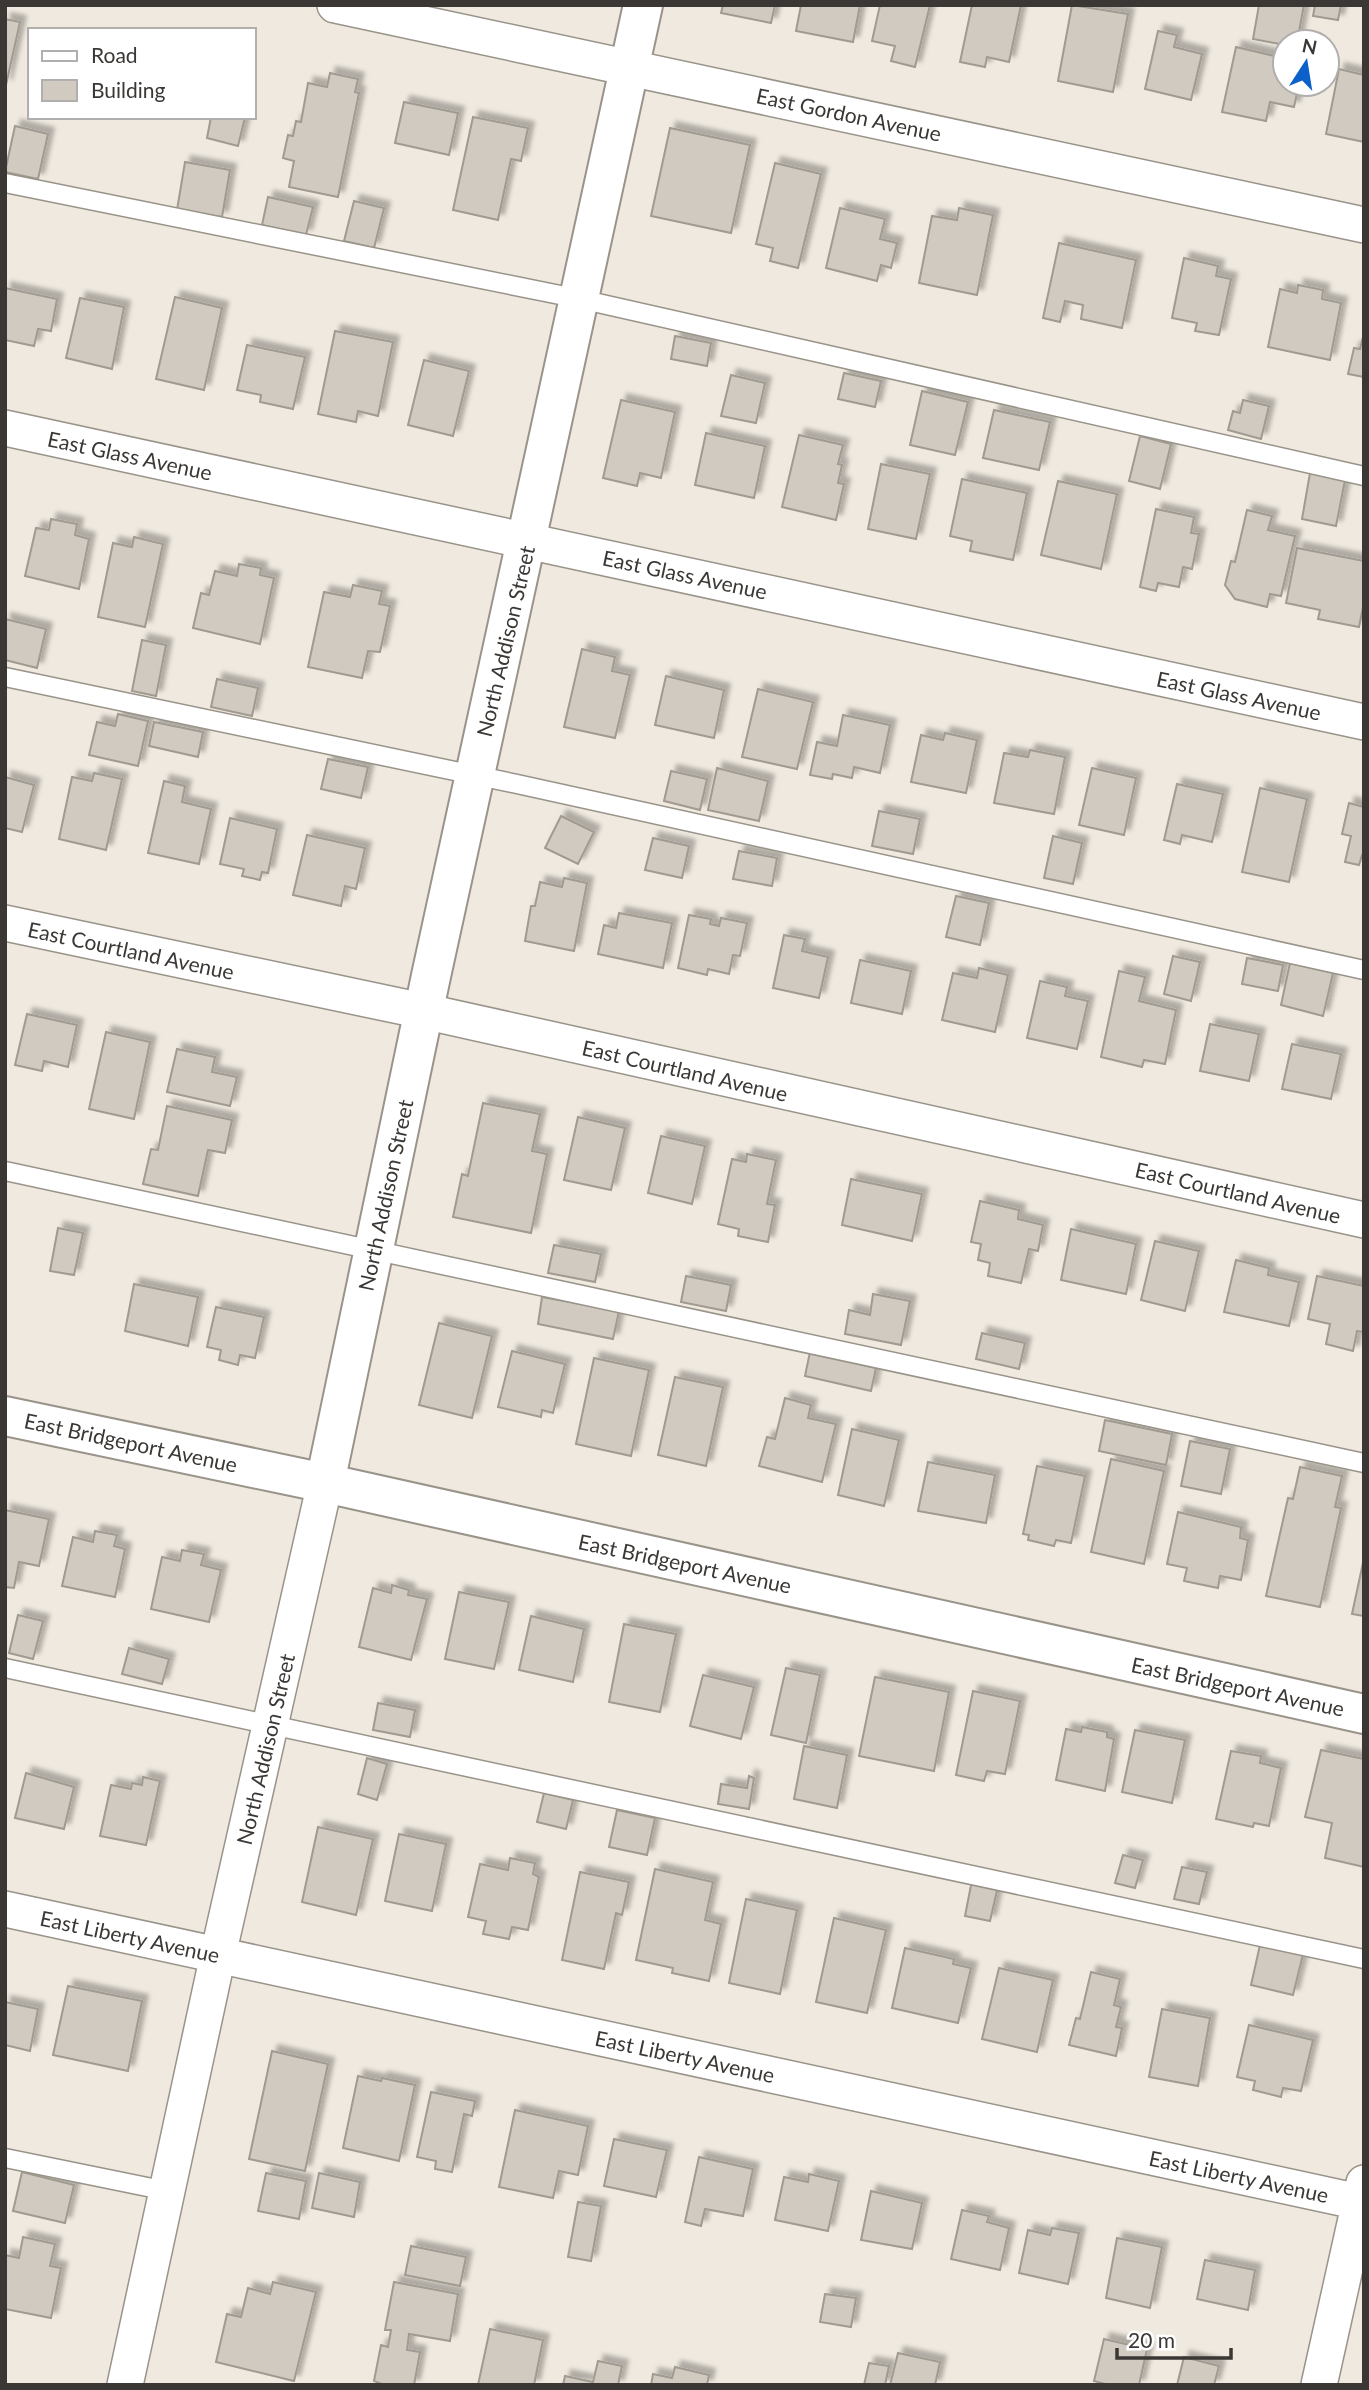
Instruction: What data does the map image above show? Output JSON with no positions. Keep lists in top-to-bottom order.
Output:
{
  "streets": {
    "street": [
      "East Gordon Avenue",
      "East Glass Avenue",
      "North Addison Street",
      "East Courtland Avenue",
      "East Bridgeport Avenue",
      "East Liberty Avenue"
    ]
  },
  "crossings": [
    ["East Gordon Avenue", "North Addison Street"],
    ["East Glass Avenue", "North Addison Street"],
    ["North Addison Street", "East Courtland Avenue"],
    ["North Addison Street", "East Bridgeport Avenue"],
    ["North Addison Street", "East Liberty Avenue"]
  ],
  "legend": ["Road", "Building"],
  "scale_bar": "20 m",
  "north": "top"
}
